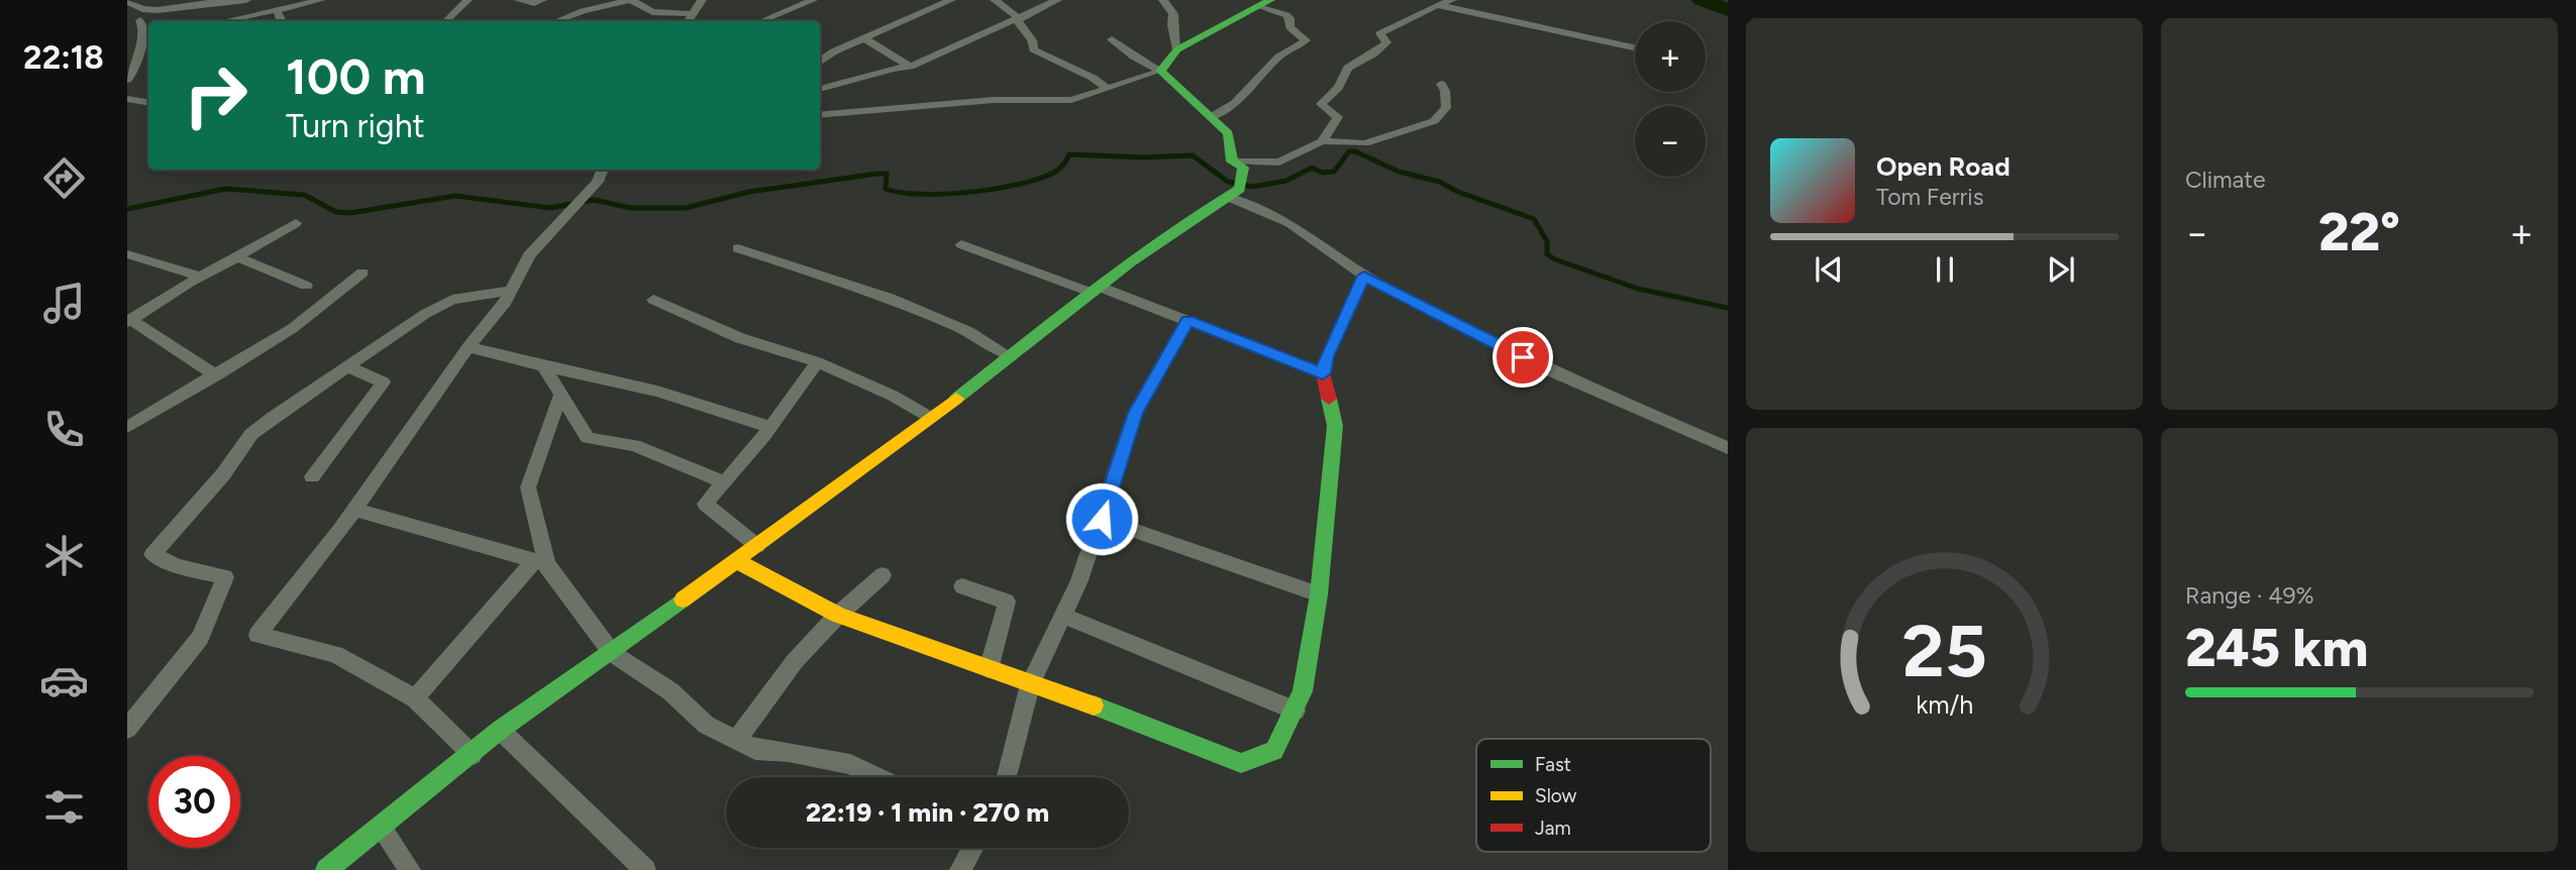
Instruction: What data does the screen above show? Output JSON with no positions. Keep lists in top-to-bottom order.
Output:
{
  "legend": ["Fast", "Slow", "Jam"],
  "page": {
    "tabs": "22:18",
    "tile": [
      "Climate",
      ["Range · 49%", "245 km"]
    ],
    "map_buttons": ["+", "−"],
    "turn": ["100 m", "Turn right"],
    "song": ["Open Road", "Tom Ferris"],
    "heat": ["−", "22°", "+"],
    "limit": "30",
    "trip": "22:19 · 1 min · 270 m",
    "gauge": ["25", "km/h"]
  }
}
